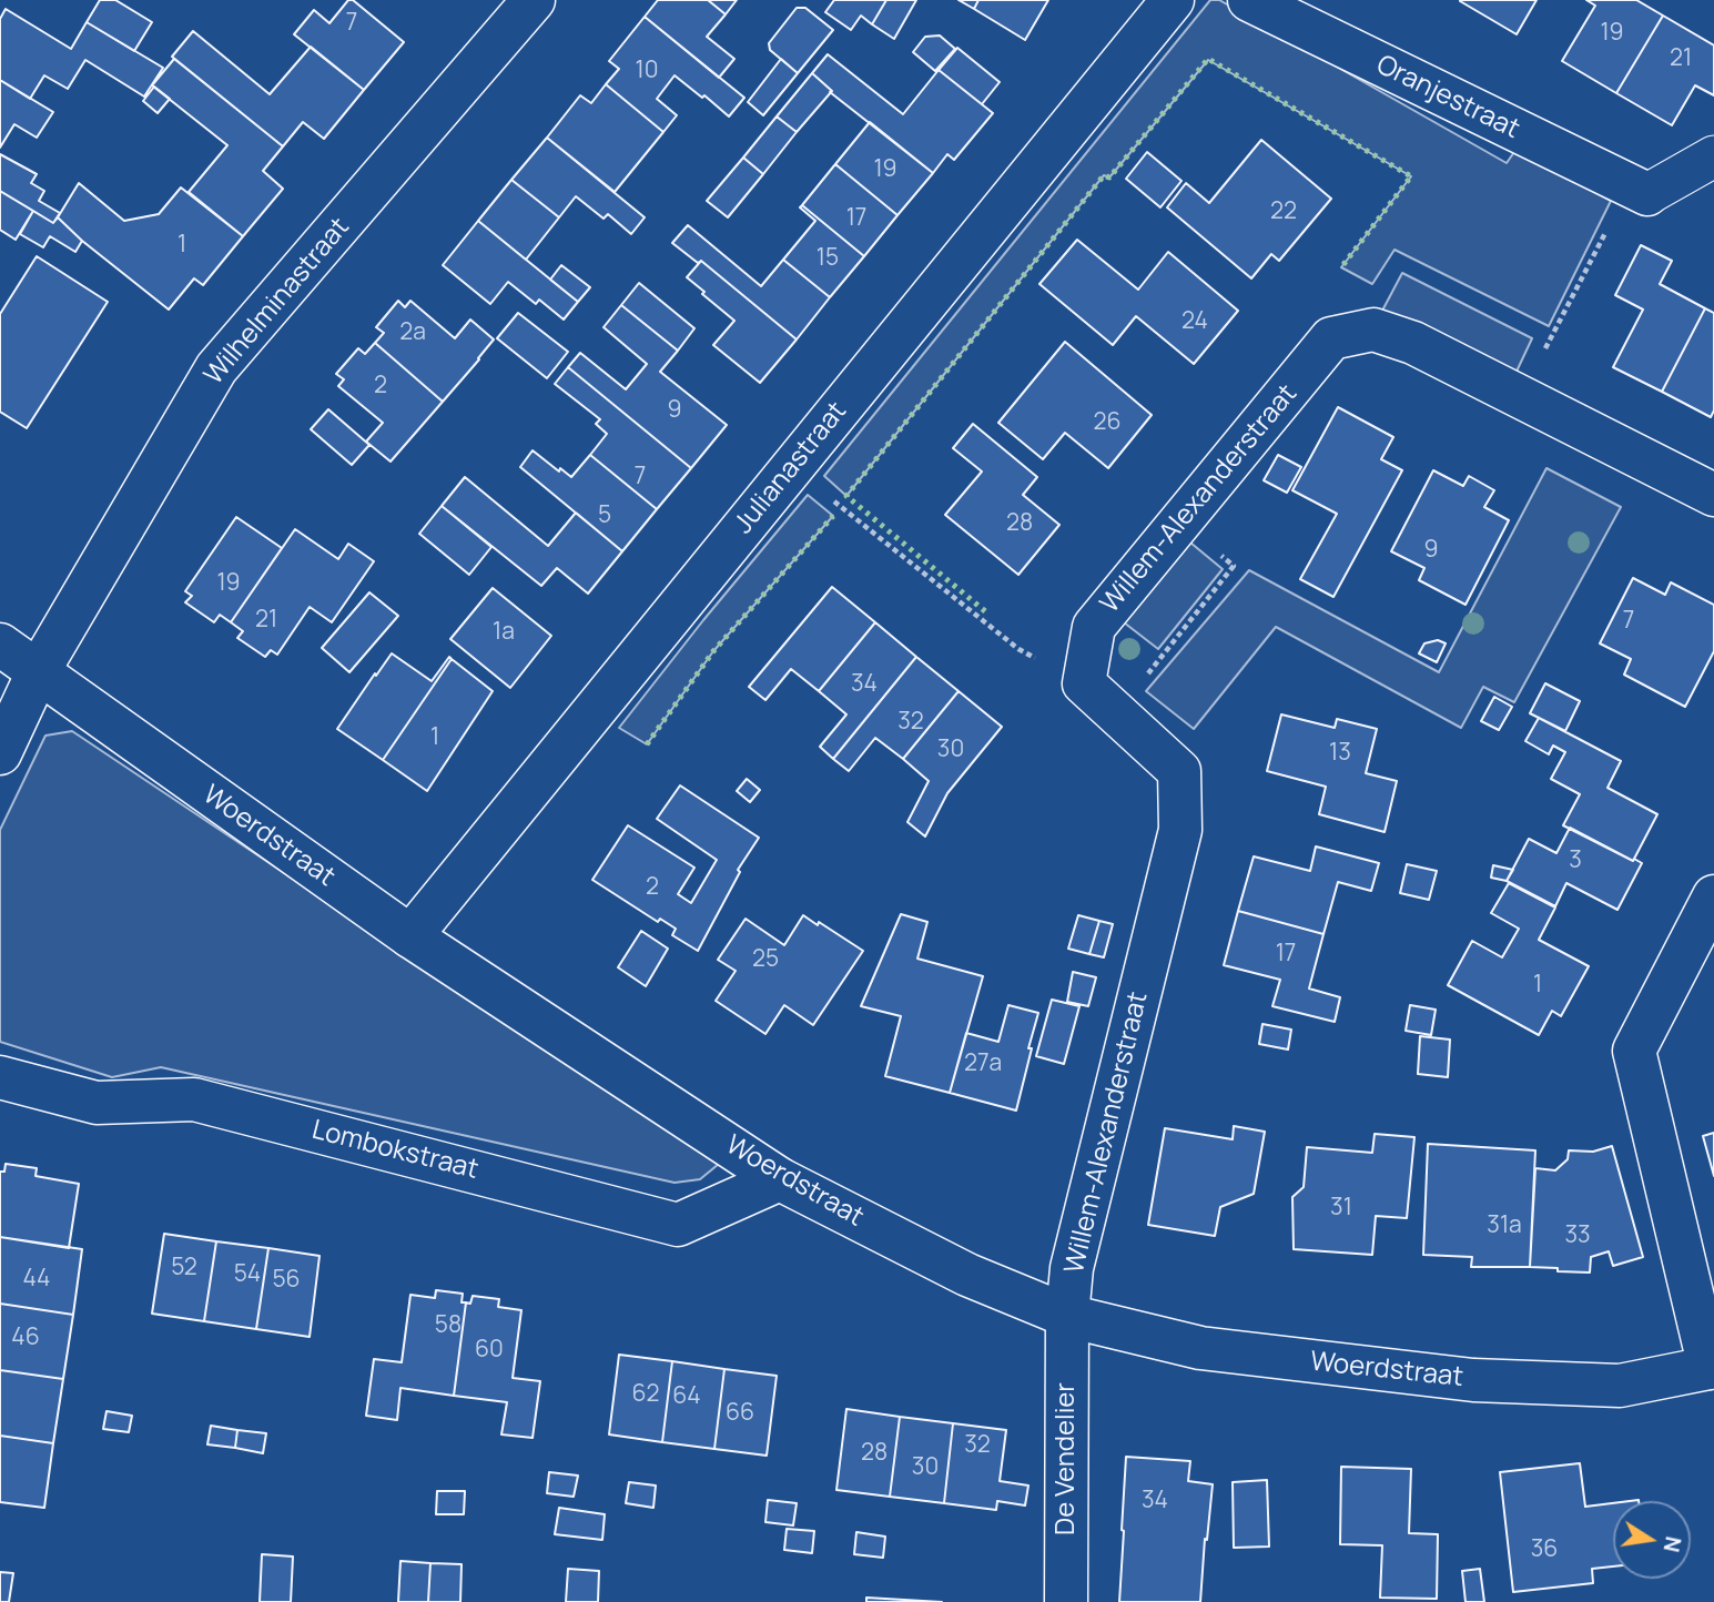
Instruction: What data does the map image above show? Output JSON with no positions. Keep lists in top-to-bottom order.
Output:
{
  "streets": {
    "street": [
      "Oranjestraat",
      "Wilhelminastraat",
      "Julianastraat",
      "Willem-Alexanderstraat",
      "Woerdstraat",
      "Lombokstraat",
      "De Vendelier"
    ]
  },
  "crossings": [
    ["Wilhelminastraat", "Woerdstraat"],
    ["Julianastraat", "Woerdstraat"],
    ["Willem-Alexanderstraat", "Woerdstraat"],
    ["Willem-Alexanderstraat", "De Vendelier"],
    ["Woerdstraat", "Lombokstraat"],
    ["Woerdstraat", "De Vendelier"]
  ],
  "house_numbers": [
    "7",
    "19",
    "21",
    "10",
    "19",
    "22",
    "17",
    "1",
    "15",
    "24",
    "2a",
    "2",
    "9",
    "26",
    "7",
    "5",
    "28",
    "9",
    "19",
    "21",
    "7",
    "1a",
    "34",
    "32",
    "1",
    "30",
    "13",
    "3",
    "2",
    "17",
    "25",
    "1",
    "27a",
    "31",
    "31a",
    "33",
    "52",
    "54",
    "44",
    "56",
    "58",
    "46",
    "60",
    "62",
    "64",
    "66",
    "32",
    "28",
    "30",
    "34",
    "36"
  ],
  "north": "right"
}
